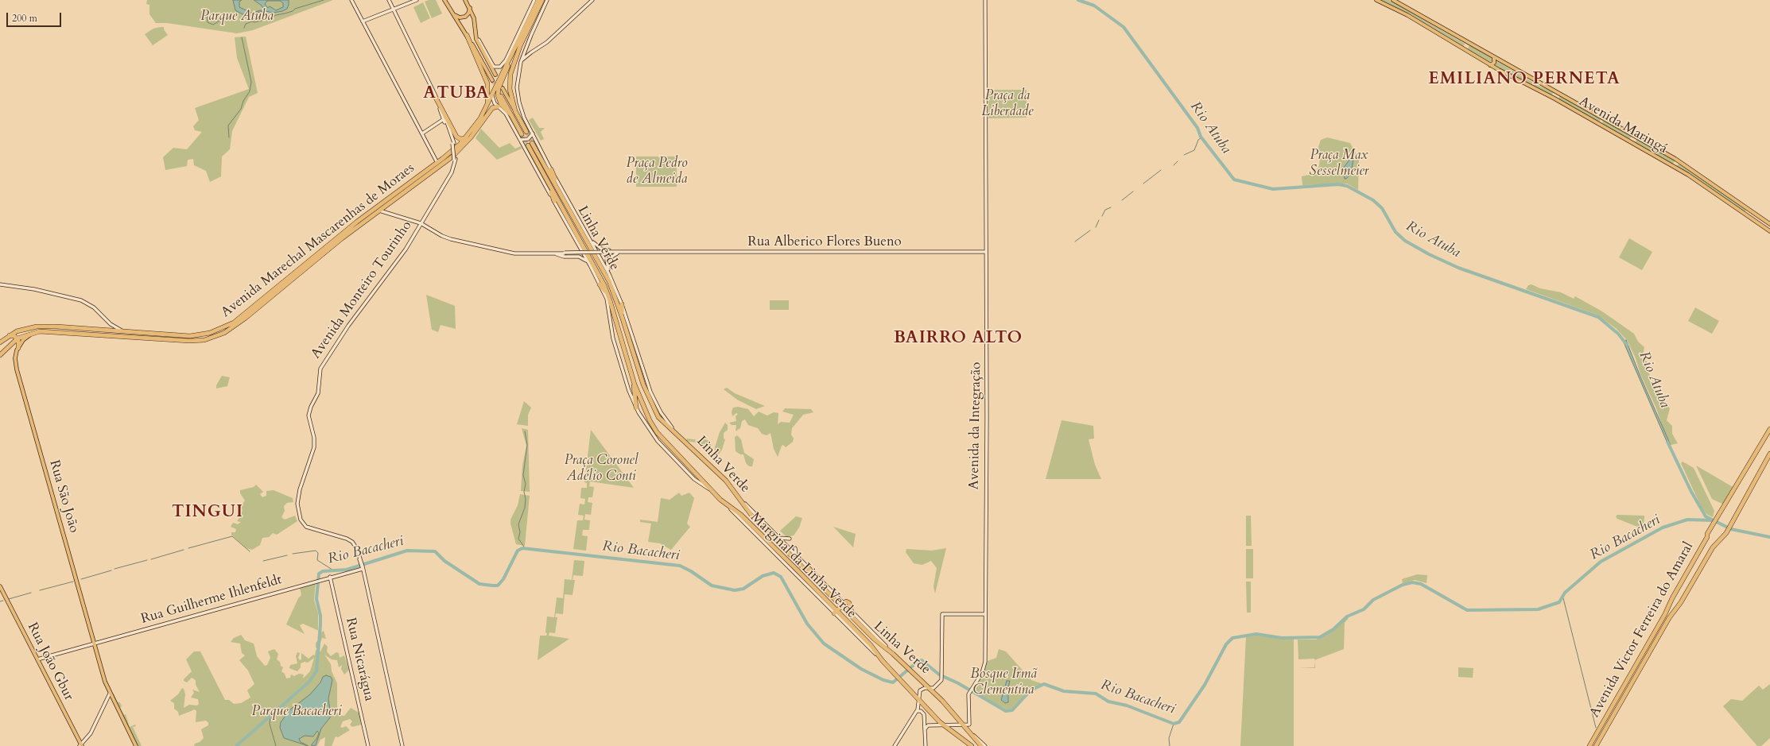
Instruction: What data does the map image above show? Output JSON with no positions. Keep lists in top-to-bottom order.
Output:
{
  "streets": {
    "highway": ["Linha Verde", "Avenida Marechal Mascarenhas de Moraes", "Avenida Victor Ferreira do Amaral"],
    "main road": [
      "Avenida Maringá",
      "Rua Alberico Flores Bueno",
      "Avenida Monteiro Tourinho",
      "Avenida da Integração",
      "Rua São João",
      "Marginal da Linha Verde",
      "Rua Guilherme Ihlenfeldt",
      "Rua Nicarágua",
      "Rua João Gbur"
    ]
  },
  "crossings": [
    ["Linha Verde", "Avenida da Integração"],
    ["Linha Verde", "Marginal da Linha Verde"],
    ["Rua Alberico Flores Bueno", "Avenida da Integração"],
    ["Avenida Monteiro Tourinho", "Rua Guilherme Ihlenfeldt"],
    ["Rua São João", "Rua Guilherme Ihlenfeldt"],
    ["Rua Guilherme Ihlenfeldt", "Rua Nicarágua"],
    ["Rua Guilherme Ihlenfeldt", "Rua João Gbur"]
  ],
  "districts": [
    "EMILIANO PERNETA",
    "ATUBA",
    "BAIRRO ALTO",
    "TINGUI"
  ],
  "water": ["Rio Atuba", "Rio Bacacheri"],
  "parks": [
    "Parque Atuba",
    "Praça da Liberdade",
    "Praça Max Sesselmeier",
    "Praça Pedro de Almeida",
    "Praça Coronel Adélio Conti",
    "Bosque Irmã Clementina",
    "Parque Bacacheri"
  ],
  "scale_bar": "200 m"
}
